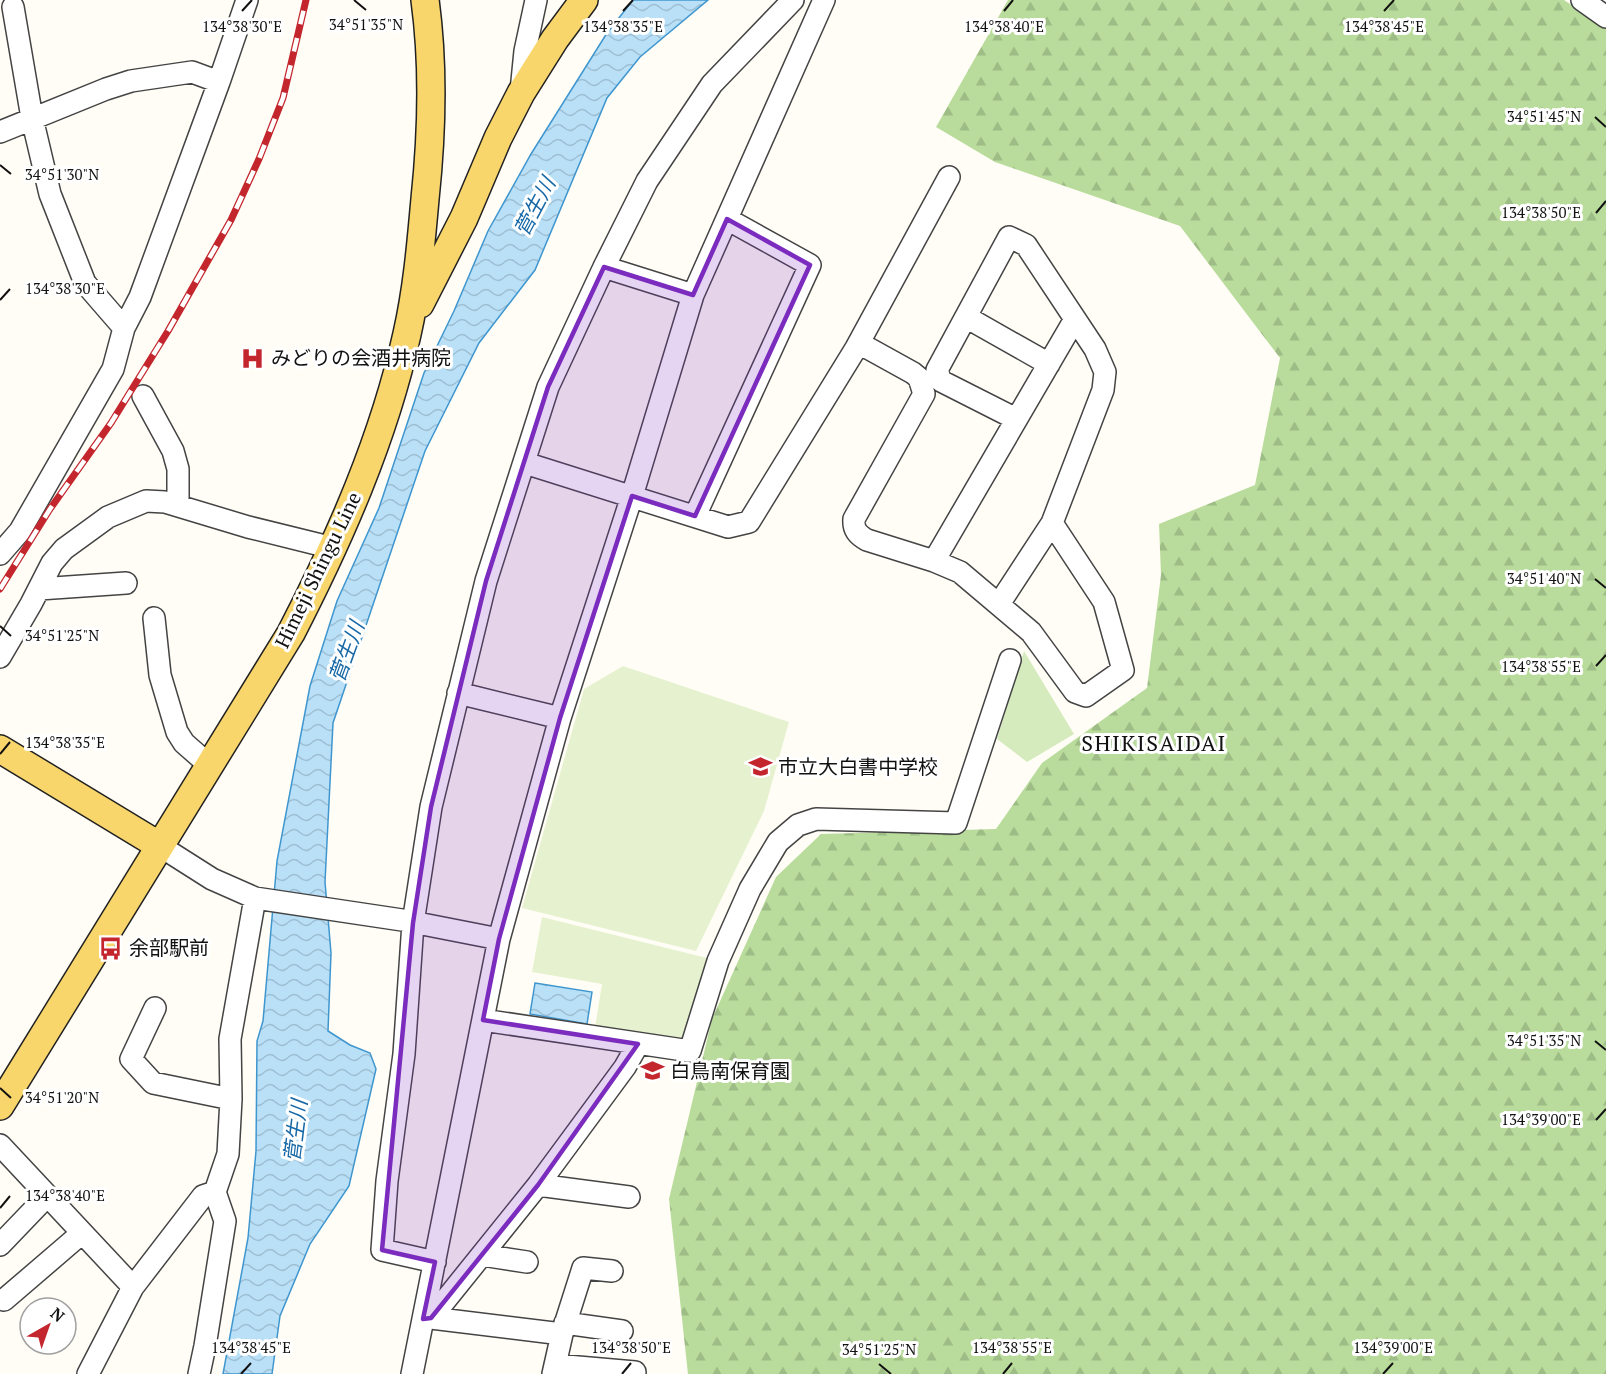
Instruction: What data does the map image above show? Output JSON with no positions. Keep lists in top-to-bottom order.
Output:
{
  "streets": {
    "main road": ["Himeji Shingu Line"]
  },
  "districts": ["SHIKISAIDAI"],
  "water": ["菅生川"],
  "places": {
    "hospital": ["みどりの会酒井病院"],
    "school or university": ["市立大白書中学校", "白鳥南保育園"],
    "bus stop": ["余部駅前"]
  },
  "north": "top right",
  "coordinates": [
    "34°51'35\"N",
    "134°38'30\"E",
    "134°38'35\"E",
    "134°38'40\"E",
    "134°38'45\"E",
    "34°51'45\"N",
    "34°51'30\"N",
    "134°38'50\"E",
    "34°51'40\"N",
    "34°51'25\"N",
    "134°38'55\"E",
    "34°51'20\"N",
    "134°39'00\"E"
  ]
}
